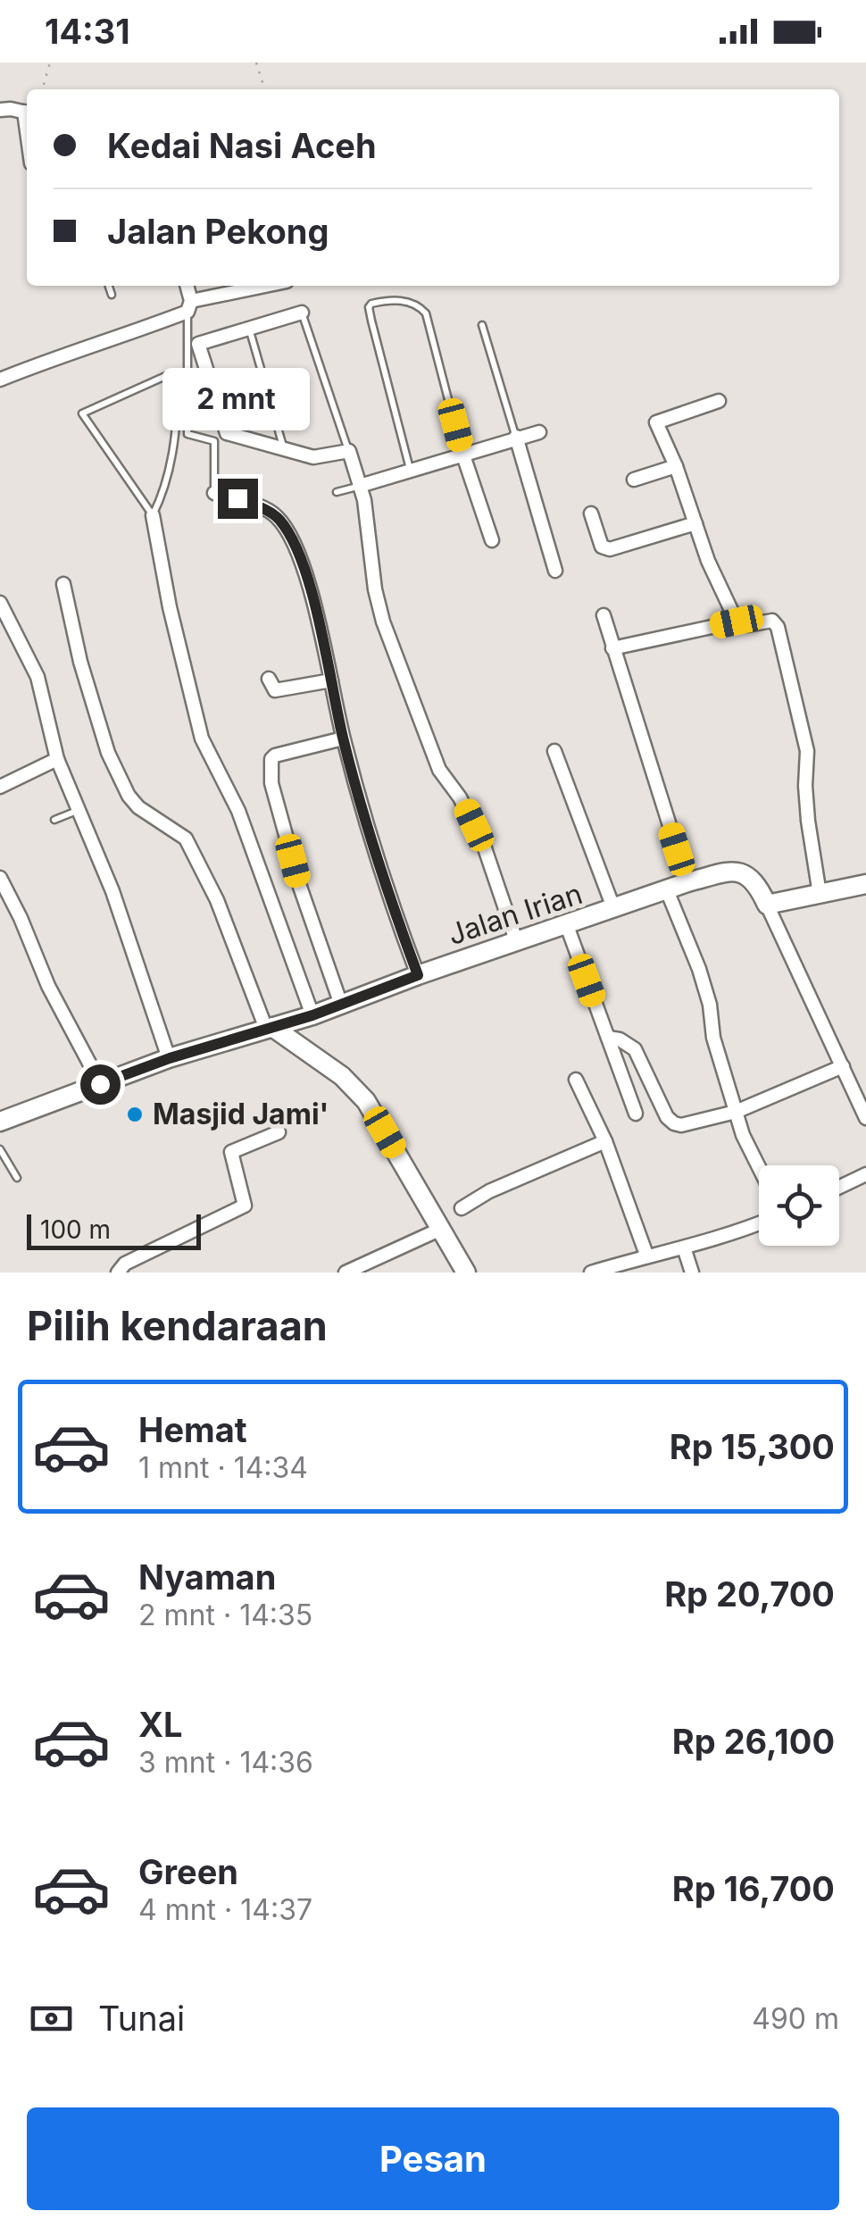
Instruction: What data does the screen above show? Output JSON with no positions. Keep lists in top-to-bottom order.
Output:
{
  "streets": {
    "main road": ["Jalan Irian"]
  },
  "places": ["Masjid Jami'"],
  "scale_bar": "100 m",
  "page": {
    "status": "14:31",
    "banner": ["Kedai Nasi Aceh", "Jalan Pekong"],
    "bubble": "2 mnt",
    "scale": "100 m",
    "heading": "Pilih kendaraan",
    "list": [
      {
        "name": "Hemat",
        "note": "1 mnt · 14:34",
        "value": "Rp 15,300"
      },
      {
        "name": "Nyaman",
        "note": "2 mnt · 14:35",
        "value": "Rp 20,700"
      },
      {
        "name": "XL",
        "note": "3 mnt · 14:36",
        "value": "Rp 26,100"
      },
      {
        "name": "Green",
        "note": "4 mnt · 14:37",
        "value": "Rp 16,700"
      }
    ],
    "pay": ["Tunai", "490 m"],
    "buttons": "Pesan"
  }
}
